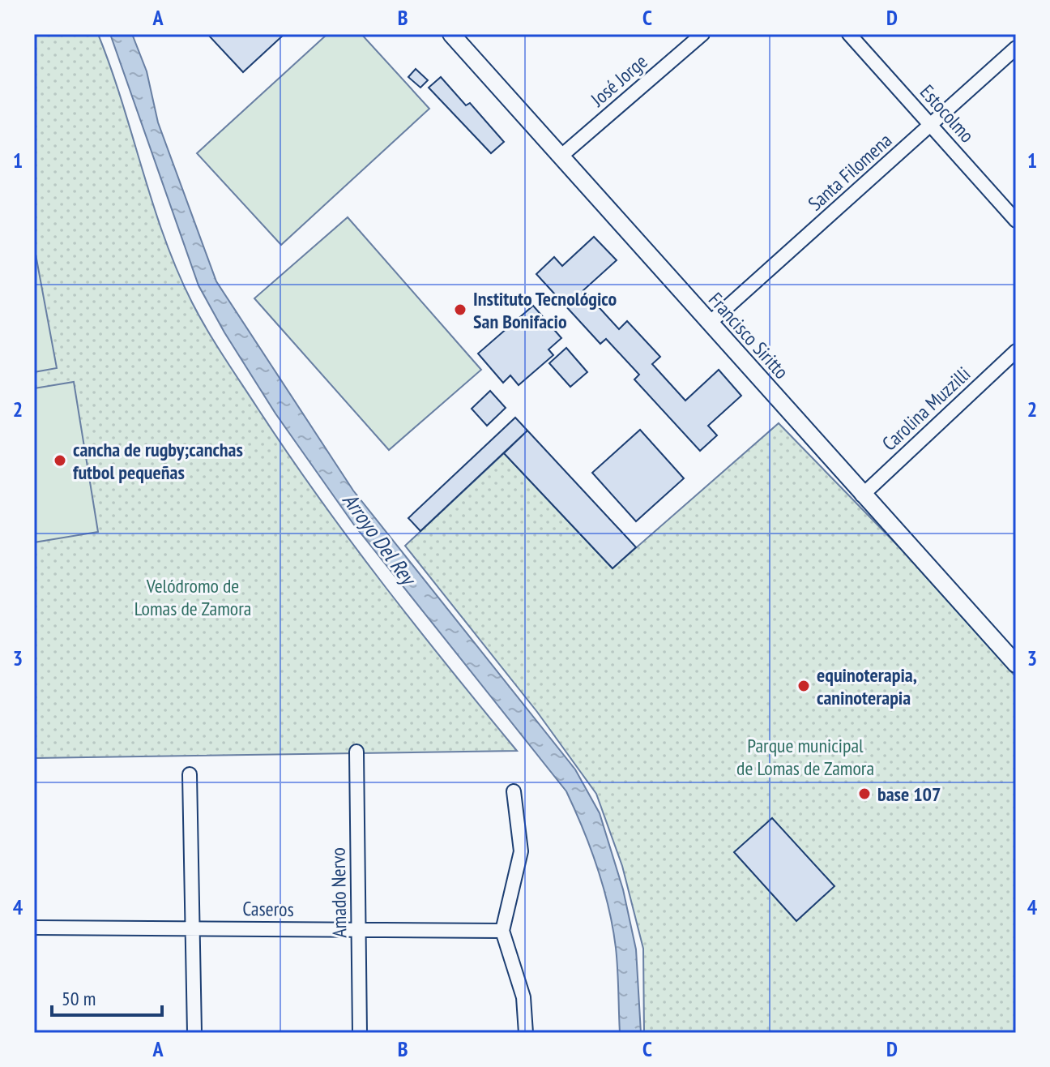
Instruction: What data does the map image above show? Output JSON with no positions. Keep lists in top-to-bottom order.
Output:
{
  "streets": {
    "street": [
      "José Jorge",
      "Estocolmo",
      "Santa Filomena",
      "Francisco Siritto",
      "Carolina Muzzilli",
      "Amado Nervo",
      "Caseros"
    ]
  },
  "crossings": [
    ["José Jorge", "Francisco Siritto"],
    ["Estocolmo", "Santa Filomena"],
    ["Santa Filomena", "Francisco Siritto"],
    ["Francisco Siritto", "Carolina Muzzilli"],
    ["Amado Nervo", "Caseros"]
  ],
  "water": ["Arroyo Del Rey"],
  "parks": ["Velódromo de Lomas de Zamora", "Parque municipal de Lomas de Zamora"],
  "places": [
    "Instituto Tecnológico San Bonifacio",
    "cancha de rugby;canchas futbol pequeñas",
    "equinoterapia, caninoterapia",
    "base 107"
  ],
  "scale_bar": "50 m",
  "grid": {
    "columns": [
      "A",
      "B",
      "C",
      "D"
    ],
    "rows": [
      "1",
      "2",
      "3",
      "4"
    ]
  }
}
